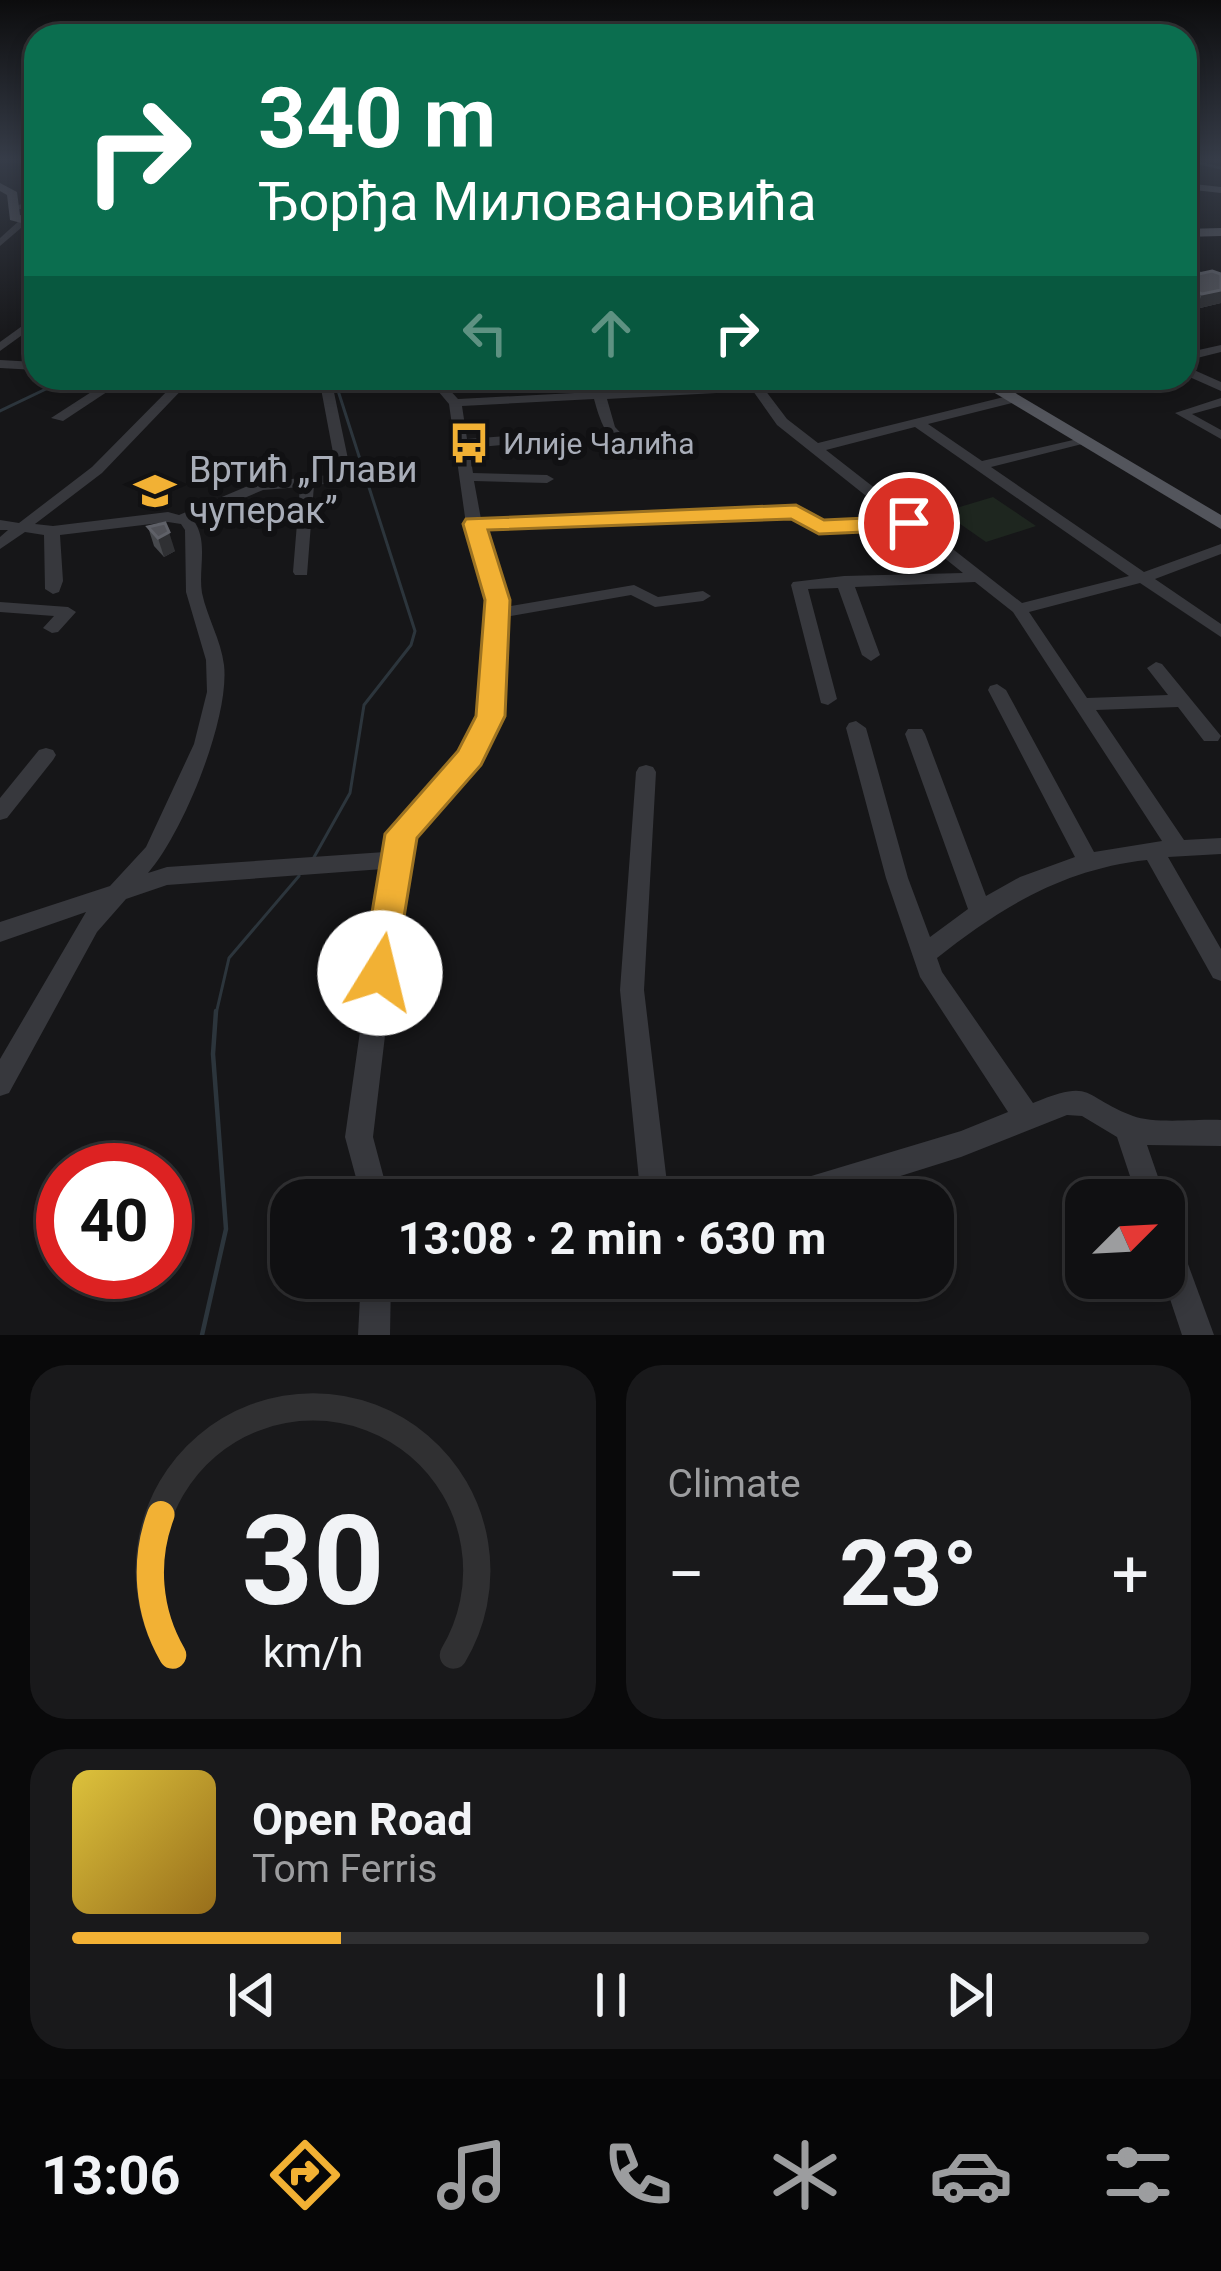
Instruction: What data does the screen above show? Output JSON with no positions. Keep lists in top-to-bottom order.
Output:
{
  "places": {
    "bus stop": ["Илије Чалића"],
    "school or university": ["Вртић „Плави чуперак”"]
  },
  "north": "top right",
  "page": {
    "turn": ["340 m", "Ђорђа Миловановића"],
    "limit": "40",
    "trip": "13:08 · 2 min · 630 m",
    "tile": "Climate",
    "heat": ["−", "23°", "+"],
    "song": ["Open Road", "Tom Ferris"],
    "tabs": "13:06",
    "gauge": ["30", "km/h"]
  }
}
